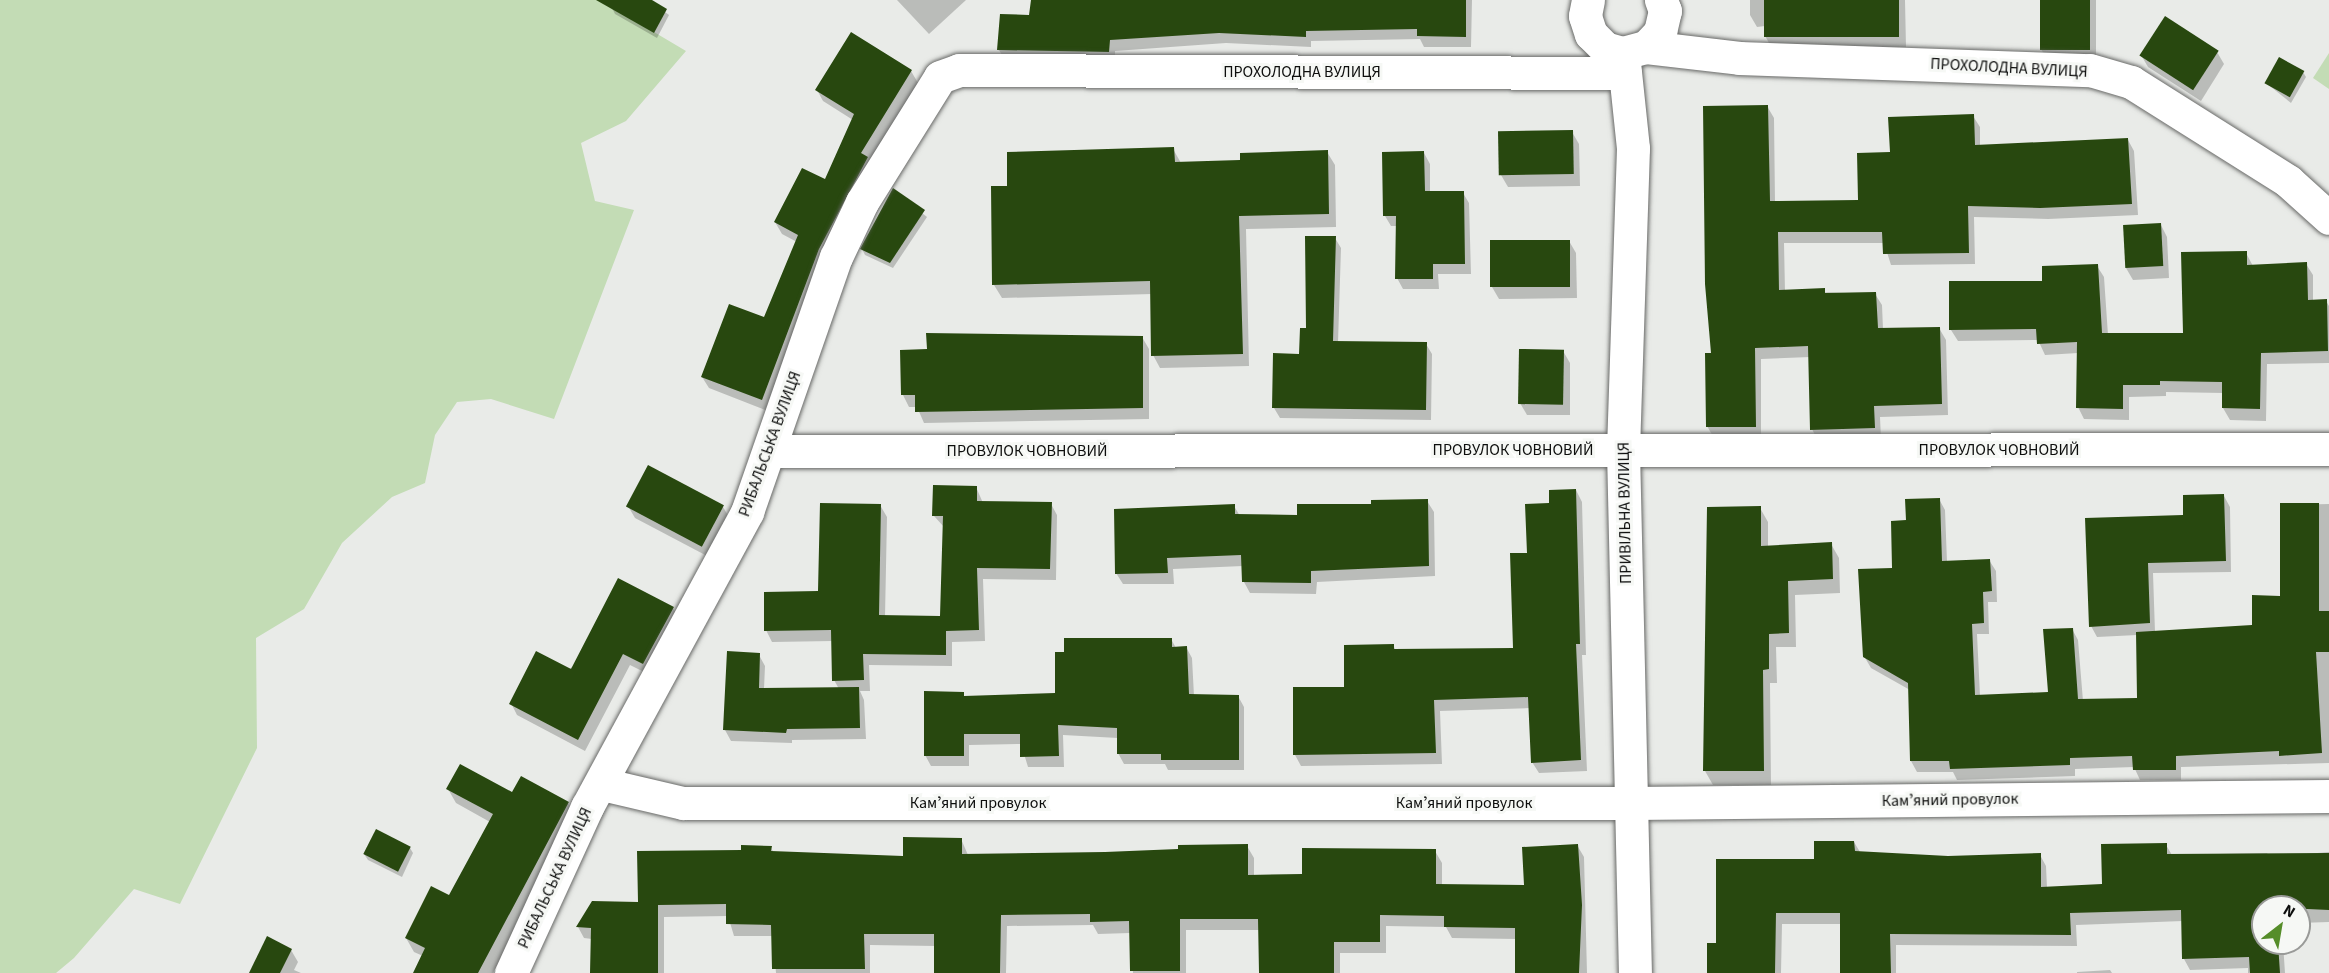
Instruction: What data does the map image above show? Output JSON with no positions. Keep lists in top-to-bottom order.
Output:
{
  "streets": {
    "street": [
      "ПРОХОЛОДНА ВУЛИЦЯ",
      "РИБАЛЬСЬКА ВУЛИЦЯ",
      "ПРОВУЛОК ЧОВНОВИЙ",
      "ПРИВІЛЬНА ВУЛИЦЯ",
      "Камʼяний провулок"
    ]
  },
  "crossings": [
    ["ПРОХОЛОДНА ВУЛИЦЯ", "РИБАЛЬСЬКА ВУЛИЦЯ"],
    ["ПРОХОЛОДНА ВУЛИЦЯ", "ПРИВІЛЬНА ВУЛИЦЯ"],
    ["РИБАЛЬСЬКА ВУЛИЦЯ", "ПРОВУЛОК ЧОВНОВИЙ"],
    ["РИБАЛЬСЬКА ВУЛИЦЯ", "Камʼяний провулок"],
    ["ПРОВУЛОК ЧОВНОВИЙ", "ПРИВІЛЬНА ВУЛИЦЯ"],
    ["ПРИВІЛЬНА ВУЛИЦЯ", "Камʼяний провулок"]
  ],
  "north": "top right"
}
